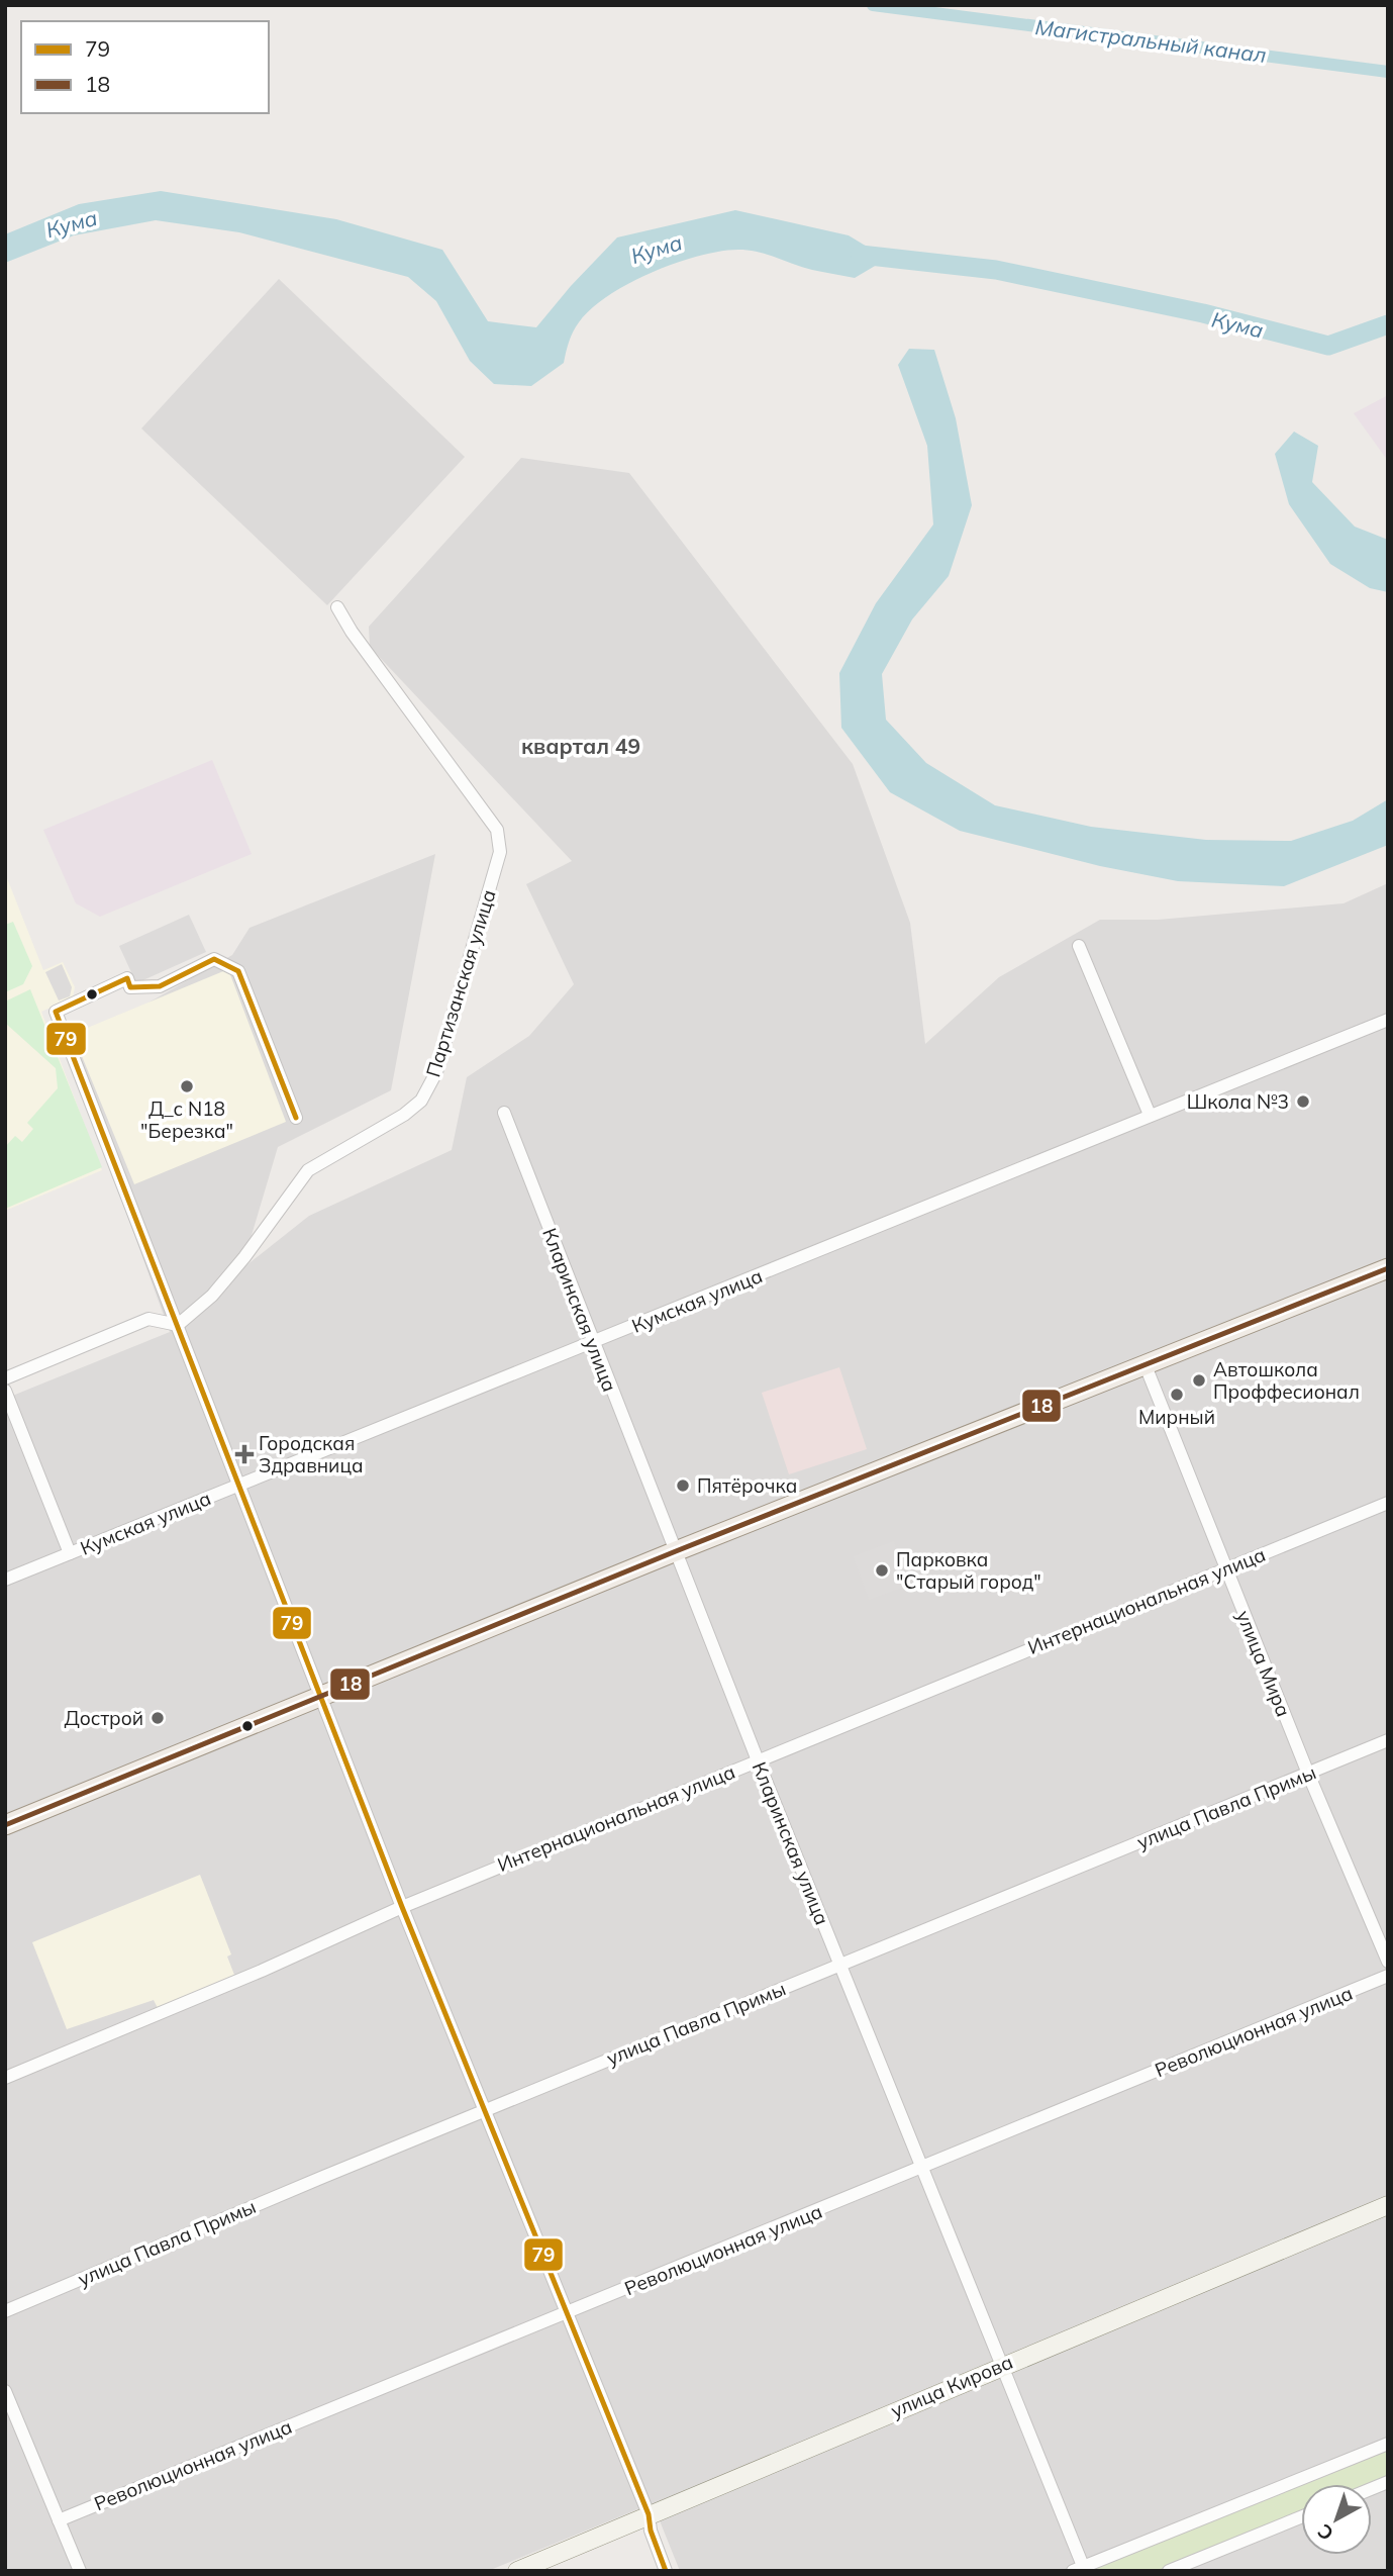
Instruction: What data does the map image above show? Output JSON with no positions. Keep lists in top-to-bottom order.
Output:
{
  "streets": {
    "street": [
      "Партизанская улица",
      "Кумская улица",
      "Кларинская улица",
      "Интернациональная улица",
      "улица Мира",
      "улица Павла Примы",
      "Революционная улица",
      "улица Кирова"
    ]
  },
  "crossings": [
    ["Кумская улица", "Кларинская улица"],
    ["Кларинская улица", "Интернациональная улица"],
    ["Кларинская улица", "улица Павла Примы"],
    ["Кларинская улица", "Революционная улица"],
    ["Кларинская улица", "улица Кирова"],
    ["Интернациональная улица", "улица Мира"],
    ["улица Мира", "улица Павла Примы"]
  ],
  "districts": ["квартал 49"],
  "water": ["Магистральный канал", "Кума"],
  "places": {
    "other": [
      "Д_с N18 \"Березка\"",
      "Школа №3",
      "Автошкола Проффесионал",
      "Мирный",
      "Пятёрочка",
      "Парковка \"Старый город\"",
      "Дострой"
    ],
    "health": ["Городская Здравница"]
  },
  "lines": ["transit line 79", "transit line 18"],
  "legend": ["79", "18"],
  "north": "bottom left"
}
